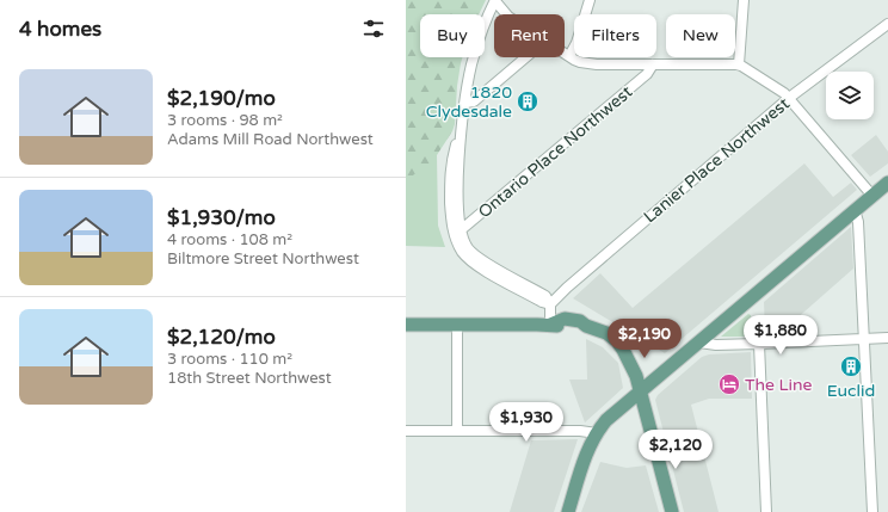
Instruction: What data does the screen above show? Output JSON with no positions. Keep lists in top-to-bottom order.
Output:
{
  "streets": {
    "street": ["Ontario Place Northwest", "Lanier Place Northwest"]
  },
  "places": {
    "building": ["1820 Clydesdale", "Euclid"],
    "hotel": ["The Line"]
  },
  "page": {
    "heading": "4 homes",
    "chip": [
      "Buy",
      "Rent",
      "Filters",
      "New"
    ],
    "list": [
      {
        "name": "$2,190/mo",
        "note": "3 rooms · 98 m² · Adams Mill Road Northwest"
      },
      {
        "name": "$1,930/mo",
        "note": "4 rooms · 108 m² · Biltmore Street Northwest"
      },
      {
        "name": "$2,120/mo",
        "note": "3 rooms · 110 m² · 18th Street Northwest"
      }
    ],
    "price": [
      "$1,880",
      "$2,190",
      "$1,930",
      "$2,120"
    ]
  }
}
